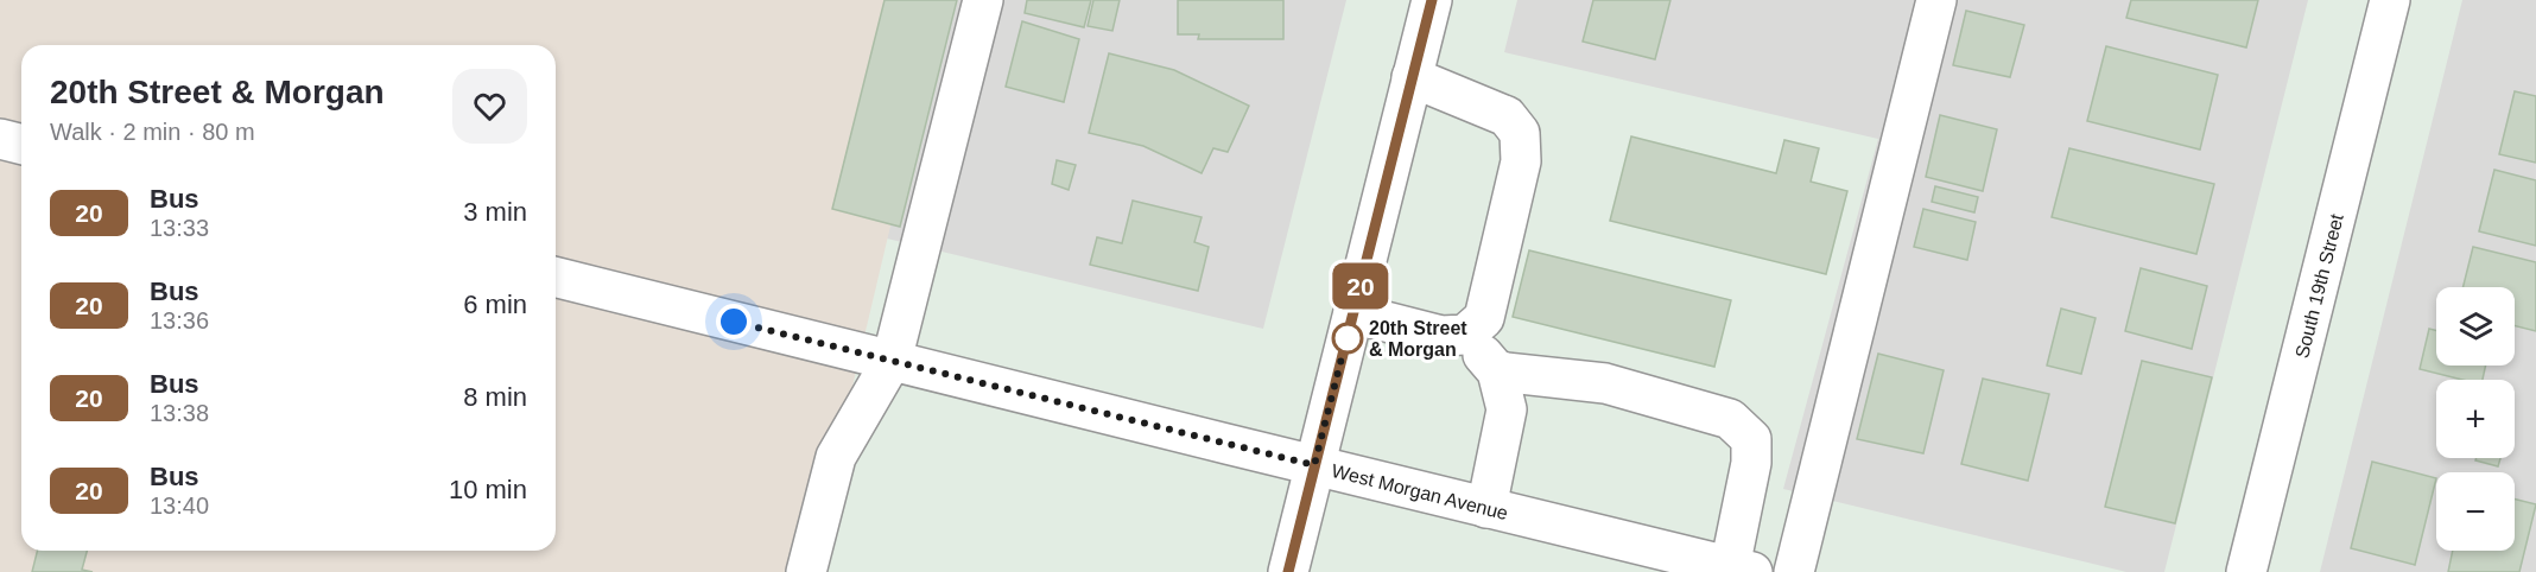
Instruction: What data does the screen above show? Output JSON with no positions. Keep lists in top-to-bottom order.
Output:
{
  "streets": {
    "street": ["South 19th Street", "West Morgan Avenue"]
  },
  "places": ["20th Street & Morgan"],
  "lines": ["bus line 20"],
  "page": {
    "on_map": "20",
    "heading": ["20th Street & Morgan", "Walk · 2 min · 80 m"],
    "list": [
      {
        "mark": "20",
        "name": "Bus",
        "note": "13:33",
        "value": "3 min"
      },
      {
        "mark": "20",
        "name": "Bus",
        "note": "13:36",
        "value": "6 min"
      },
      {
        "mark": "20",
        "name": "Bus",
        "note": "13:38",
        "value": "8 min"
      },
      {
        "mark": "20",
        "name": "Bus",
        "note": "13:40",
        "value": "10 min"
      }
    ],
    "map_buttons": ["+", "−"]
  }
}
